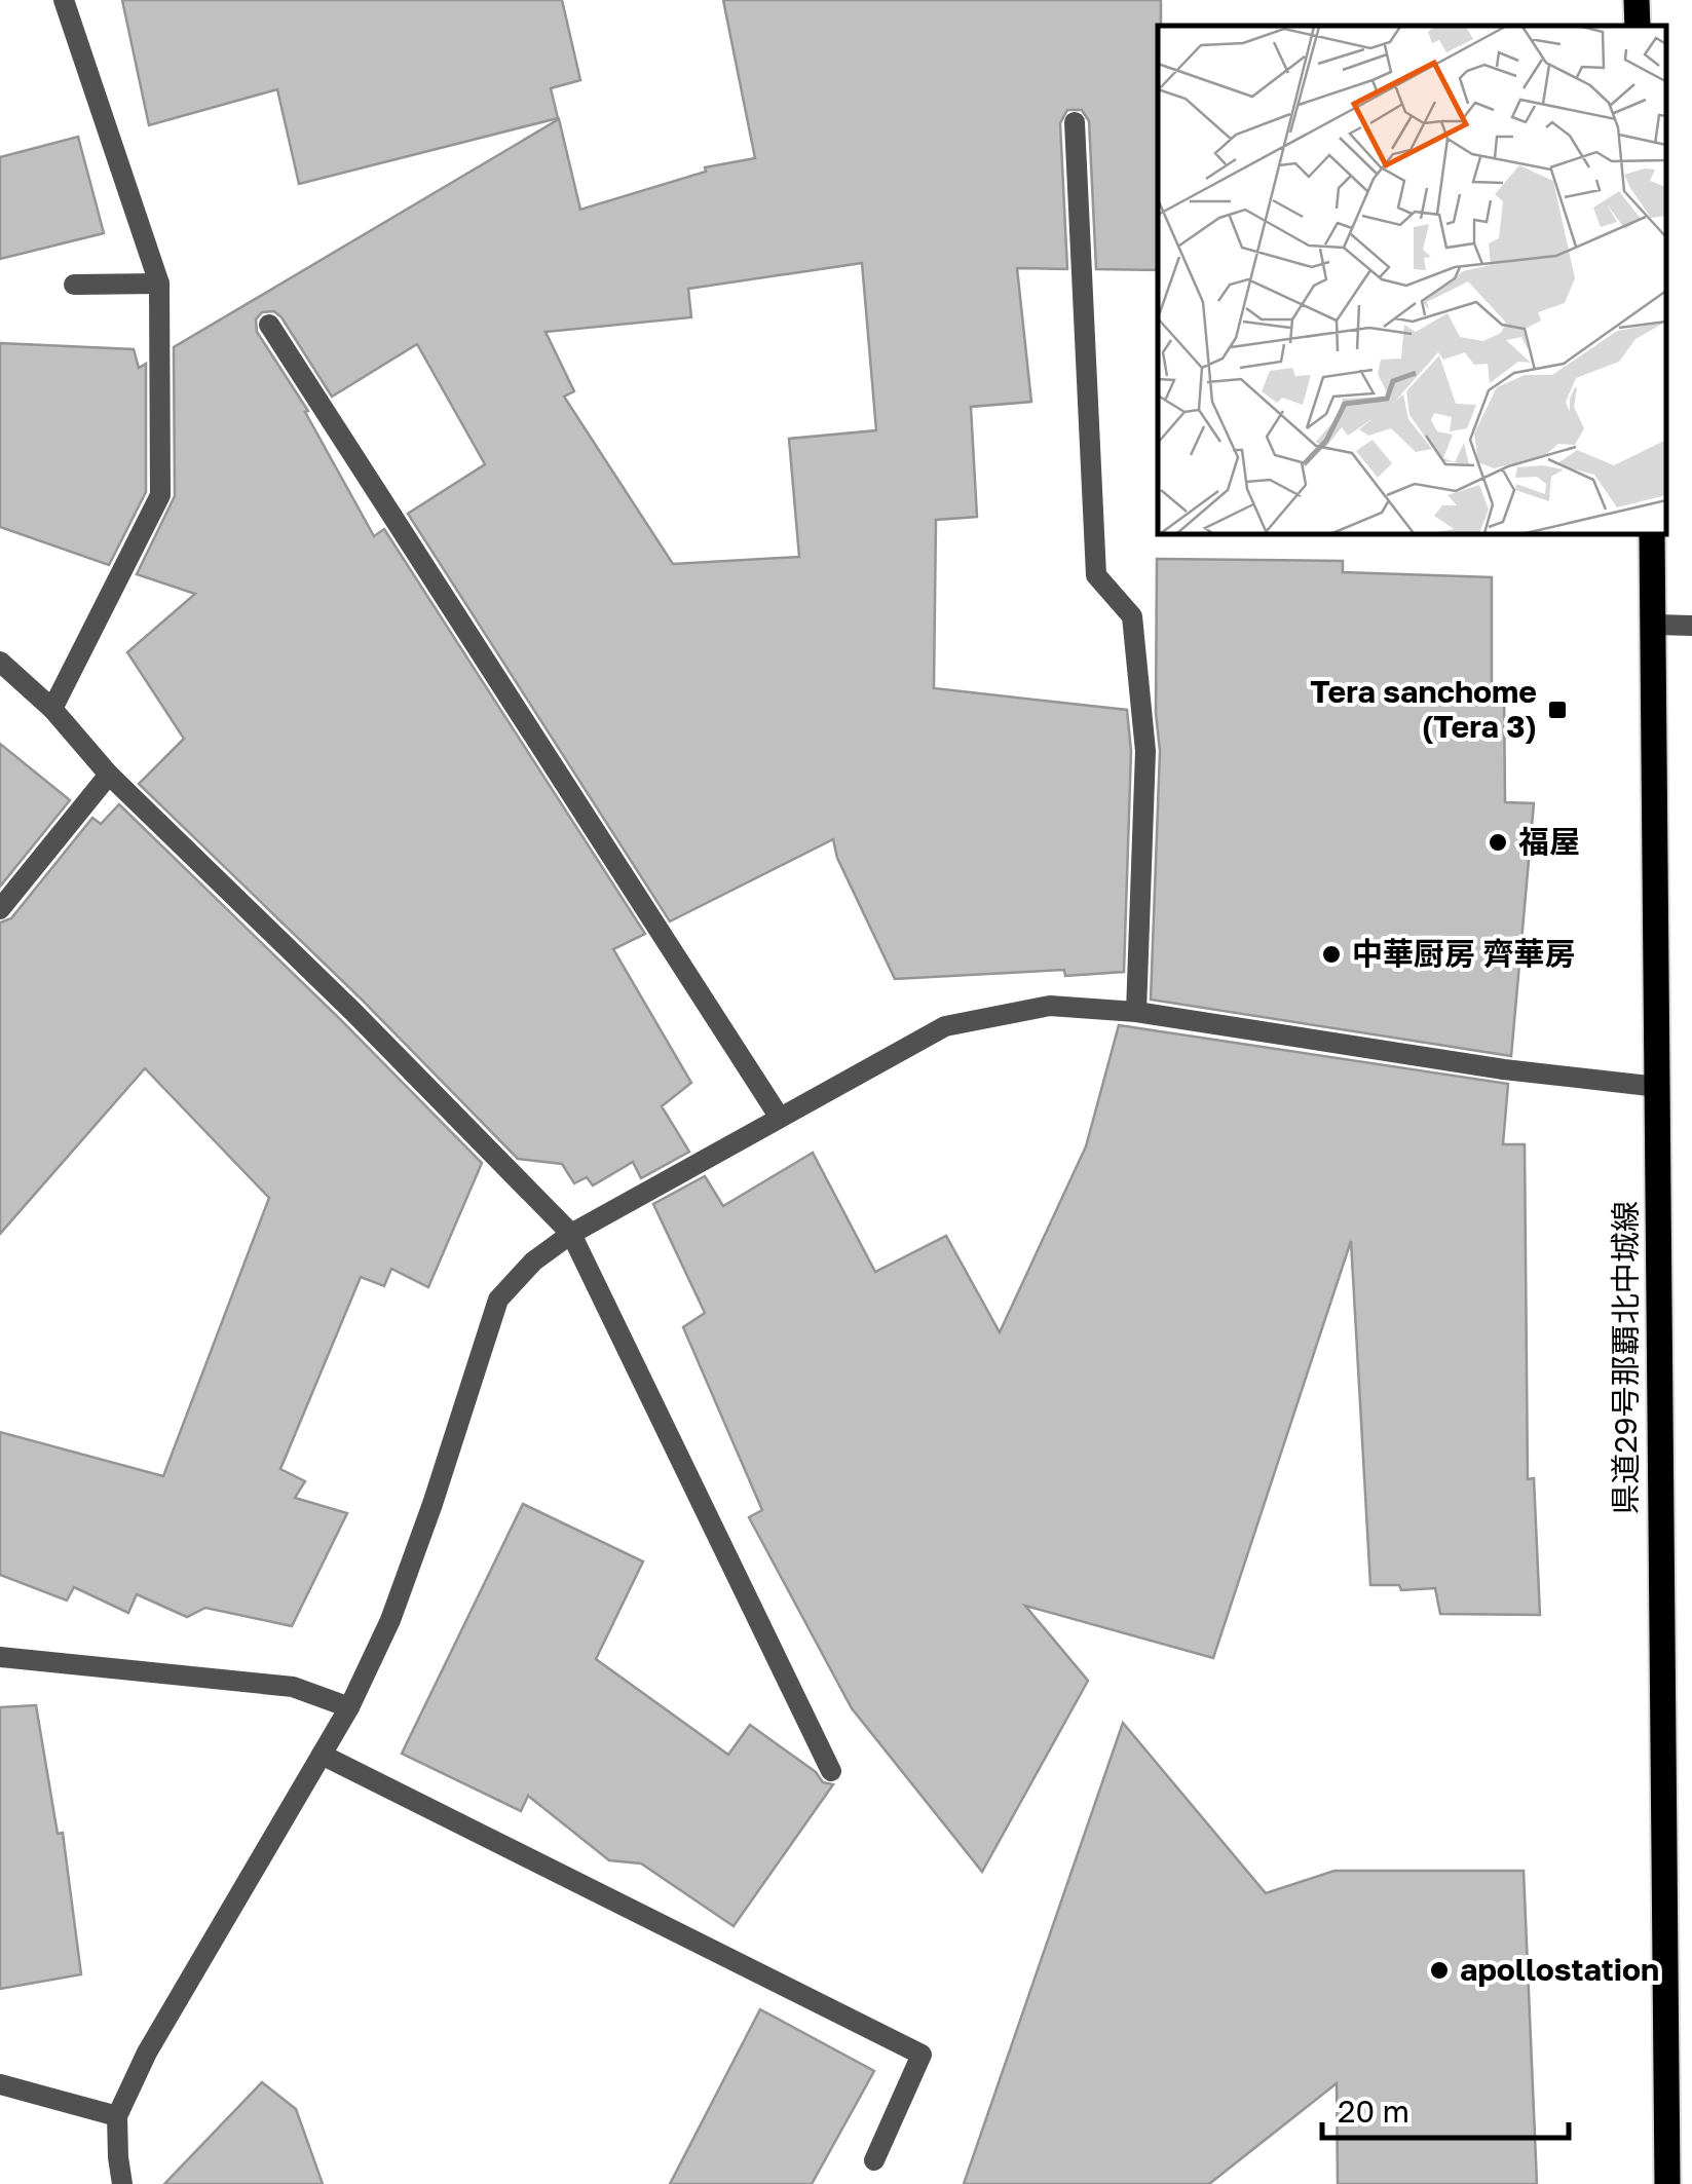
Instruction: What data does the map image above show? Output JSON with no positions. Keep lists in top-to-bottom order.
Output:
{
  "streets": {
    "main road": ["県道29号那覇北中城線"]
  },
  "places": {
    "transit": ["Tera sanchome (Tera 3)"],
    "other": ["福屋", "中華厨房 齊華房", "apollostation"]
  },
  "scale_bar": "20 m"
}
